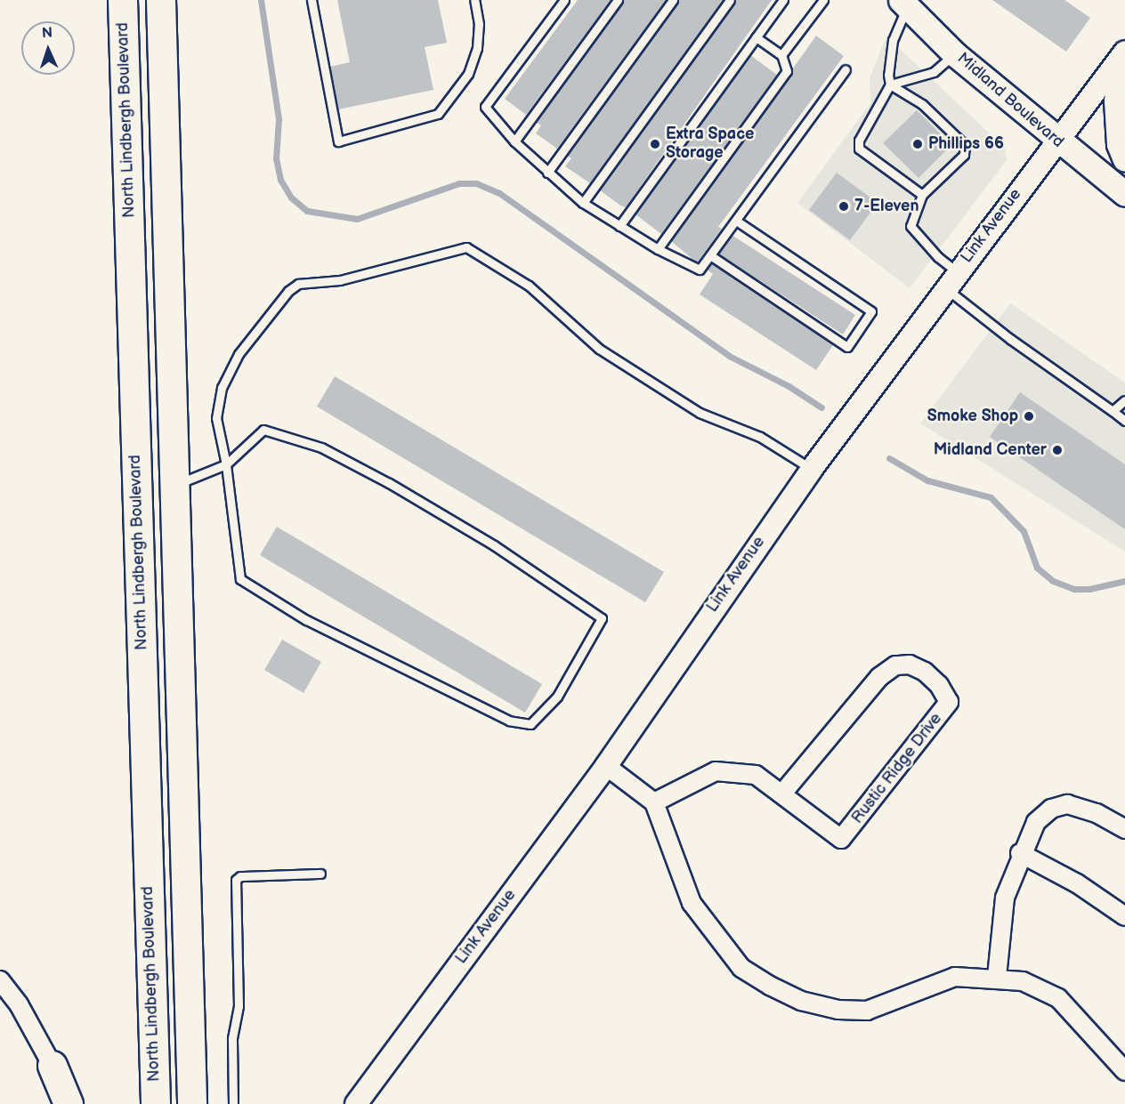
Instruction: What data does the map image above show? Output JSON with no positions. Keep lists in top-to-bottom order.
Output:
{
  "streets": {
    "highway": ["North Lindbergh Boulevard"],
    "main road": ["Midland Boulevard"],
    "street": ["Link Avenue", "Rustic Ridge Drive"]
  },
  "crossings": [
    ["Midland Boulevard", "Link Avenue"]
  ],
  "places": [
    "Extra Space Storage",
    "Phillips 66",
    "7-Eleven",
    "Smoke Shop",
    "Midland Center"
  ],
  "north": "top"
}
